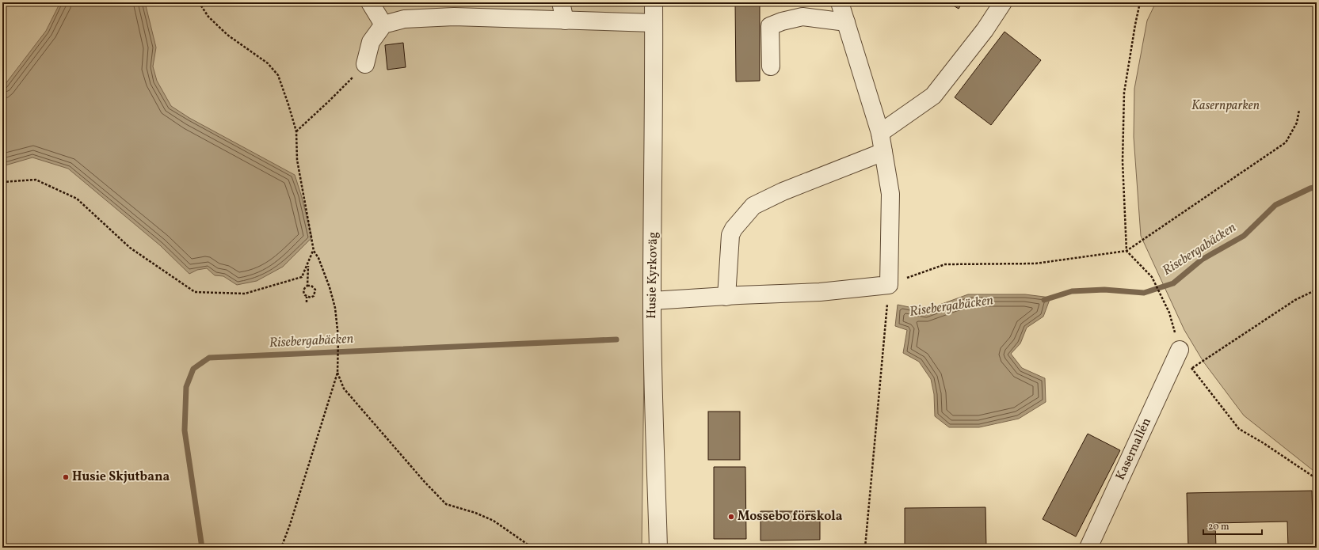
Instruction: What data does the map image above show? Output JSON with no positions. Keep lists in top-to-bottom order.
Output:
{
  "streets": {
    "street": ["Husie Kyrkoväg", "Kasernallén"]
  },
  "water": ["Risebergabäcken"],
  "parks": ["Kasernparken"],
  "places": ["Husie Skjutbana", "Mossebo förskola"],
  "scale_bar": "20 m"
}
